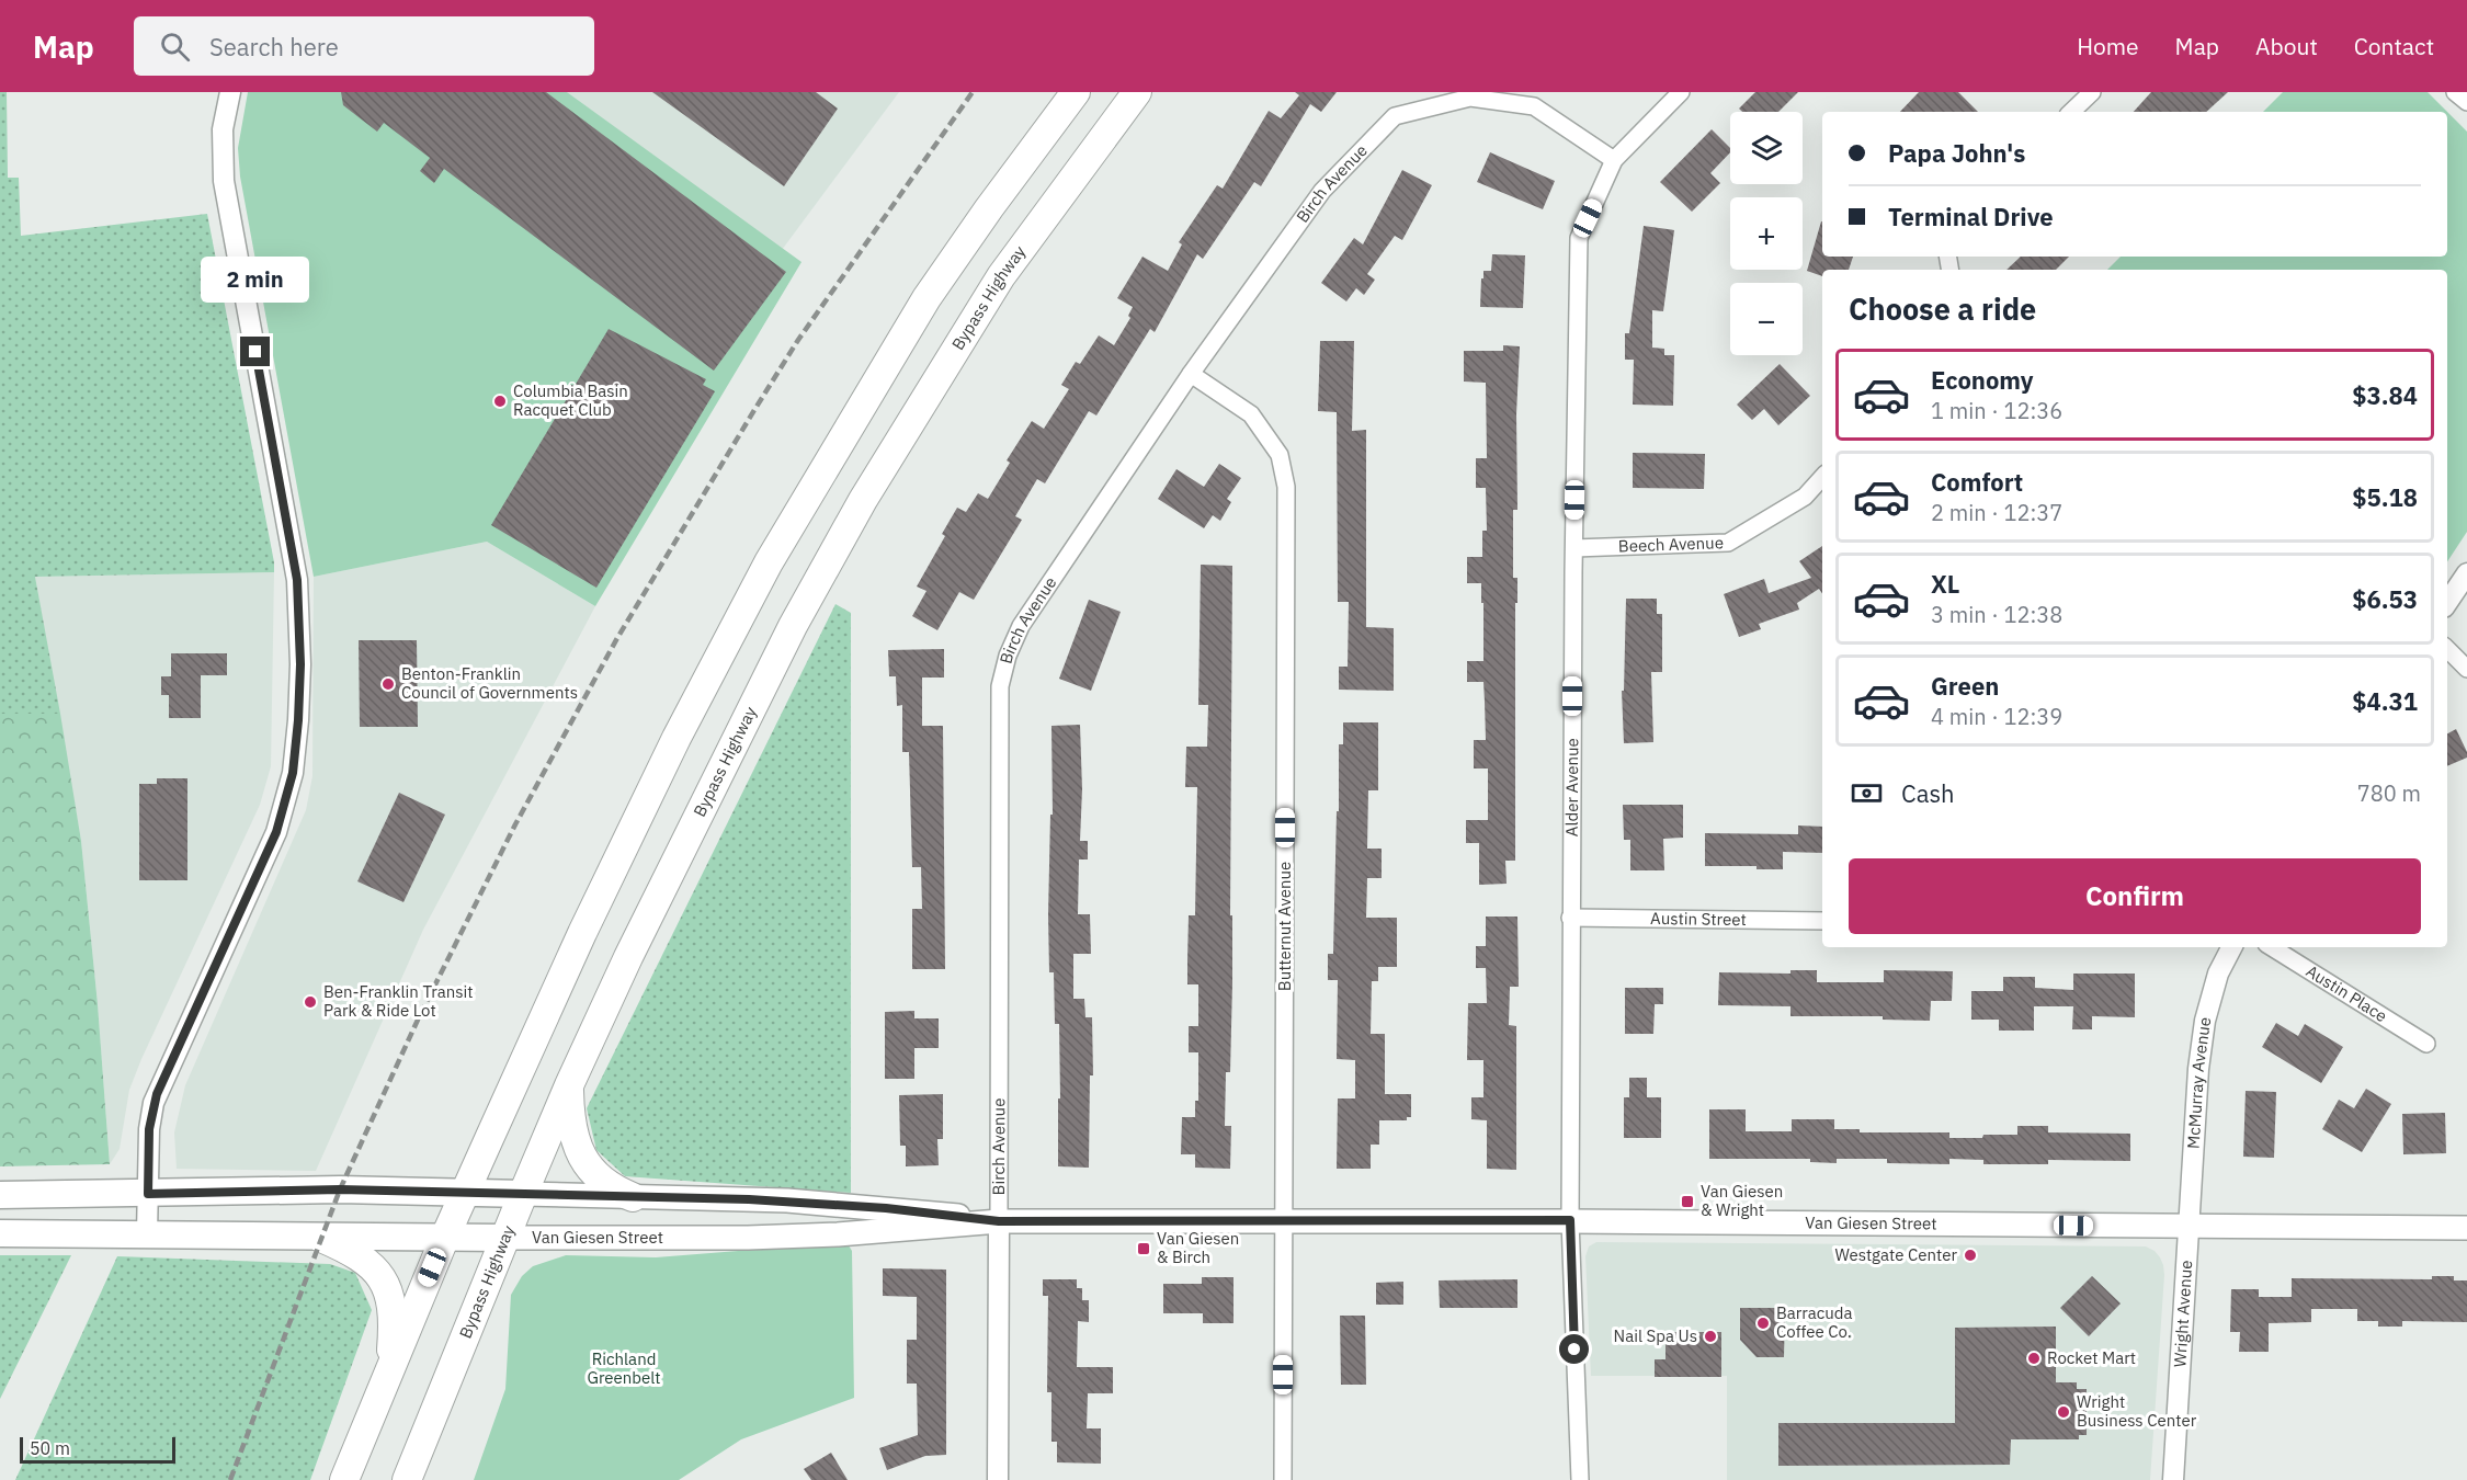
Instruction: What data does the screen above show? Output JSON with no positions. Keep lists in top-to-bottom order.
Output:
{
  "streets": {
    "highway": ["Bypass Highway"],
    "main road": ["Van Giesen Street"],
    "street": [
      "Birch Avenue",
      "Beech Avenue",
      "Alder Avenue",
      "Austin Street",
      "Butternut Avenue",
      "Austin Place",
      "McMurray Avenue",
      "Wright Avenue"
    ]
  },
  "crossings": [
    ["Birch Avenue", "Alder Avenue"],
    ["Birch Avenue", "Butternut Avenue"],
    ["Birch Avenue", "Van Giesen Street"],
    ["Bypass Highway", "Van Giesen Street"],
    ["Beech Avenue", "Alder Avenue"],
    ["Alder Avenue", "Austin Street"],
    ["Alder Avenue", "Van Giesen Street"],
    ["Butternut Avenue", "Van Giesen Street"],
    ["McMurray Avenue", "Van Giesen Street"],
    ["McMurray Avenue", "Wright Avenue"],
    ["Van Giesen Street", "Wright Avenue"]
  ],
  "parks": ["Richland Greenbelt"],
  "places": {
    "other": [
      "Columbia Basin Racquet Club",
      "Benton-Franklin Council of Governments",
      "Ben-Franklin Transit Park & Ride Lot",
      "Westgate Center",
      "Barracuda Coffee Co.",
      "Nail Spa Us",
      "Rocket Mart",
      "Wright Business Center"
    ],
    "transit": ["Van Giesen & Wright", "Van Giesen & Birch"]
  },
  "scale_bar": "50 m",
  "page": {
    "header": "Map",
    "search": "Search here",
    "nav": [
      "Home",
      "Map",
      "About",
      "Contact"
    ],
    "map_buttons": ["+", "−"],
    "banner": ["Papa John's", "Terminal Drive"],
    "bubble": "2 min",
    "heading": "Choose a ride",
    "list": [
      {
        "name": "Economy",
        "note": "1 min · 12:36",
        "value": "$3.84"
      },
      {
        "name": "Comfort",
        "note": "2 min · 12:37",
        "value": "$5.18"
      },
      {
        "name": "XL",
        "note": "3 min · 12:38",
        "value": "$6.53"
      },
      {
        "name": "Green",
        "note": "4 min · 12:39",
        "value": "$4.31"
      }
    ],
    "pay": ["Cash", "780 m"],
    "buttons": "Confirm",
    "scale": "50 m"
  }
}
